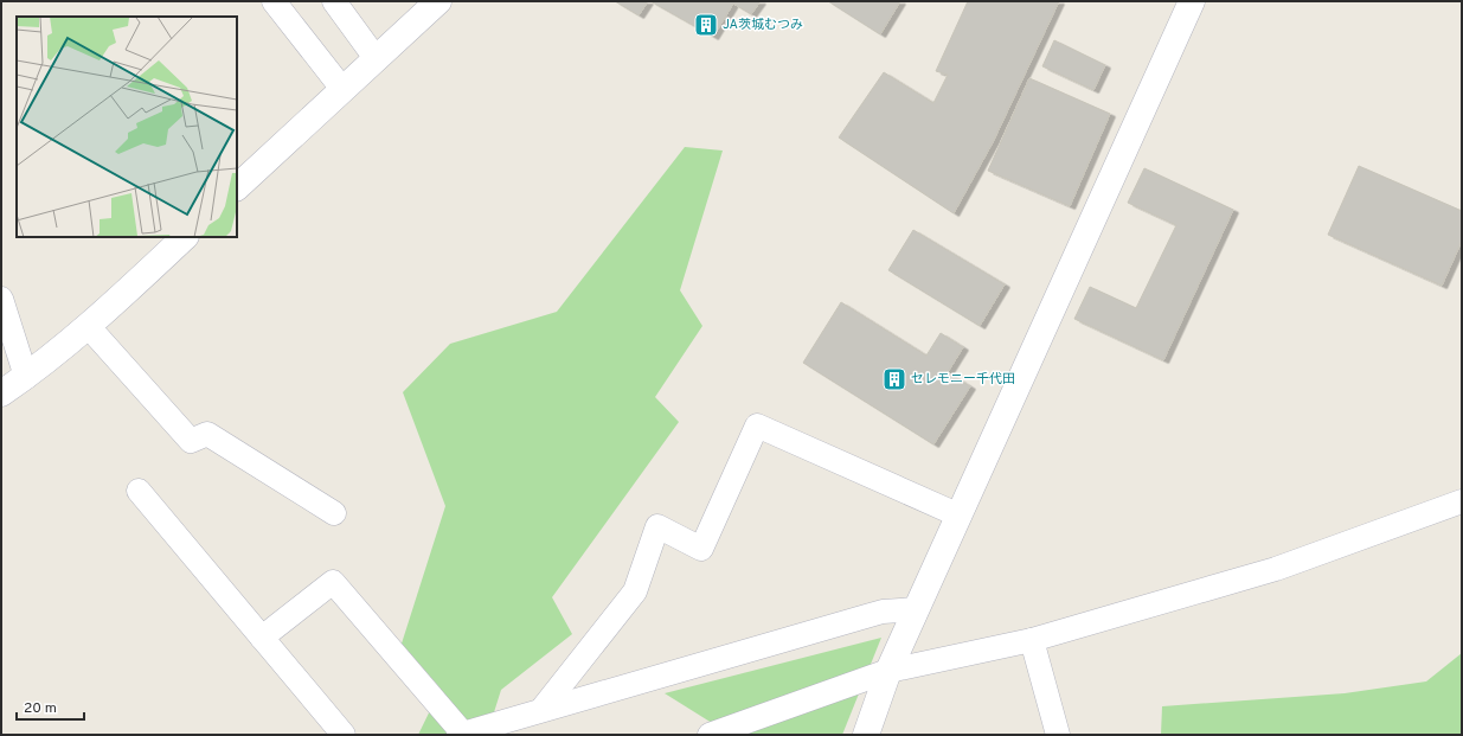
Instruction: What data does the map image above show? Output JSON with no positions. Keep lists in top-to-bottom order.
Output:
{
  "places": {
    "building": ["JA茨城むつみ", "セレモニー千代田"]
  },
  "scale_bar": "20 m"
}
